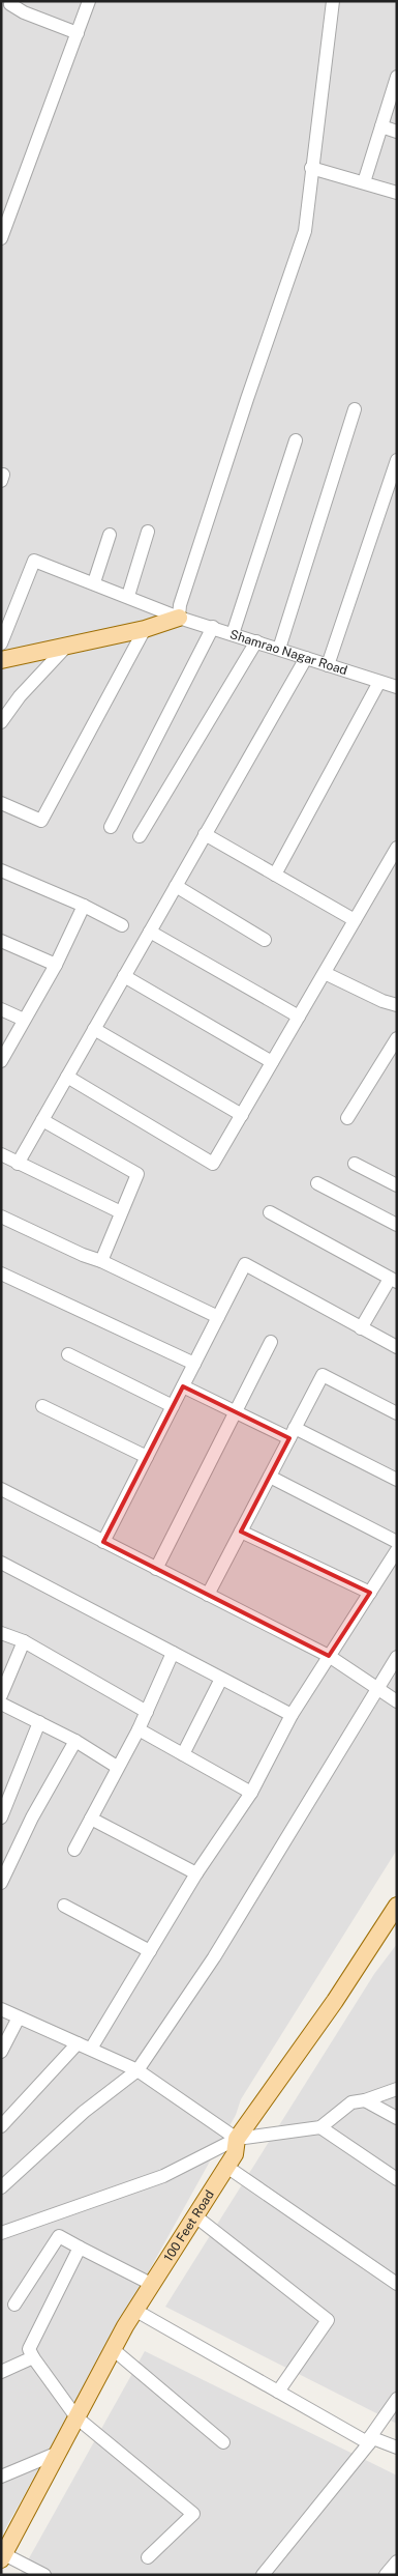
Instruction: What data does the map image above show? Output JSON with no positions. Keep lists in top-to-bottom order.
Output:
{
  "streets": {
    "main road": ["100 Feet Road"],
    "street": ["Shamrao Nagar Road"]
  }
}
